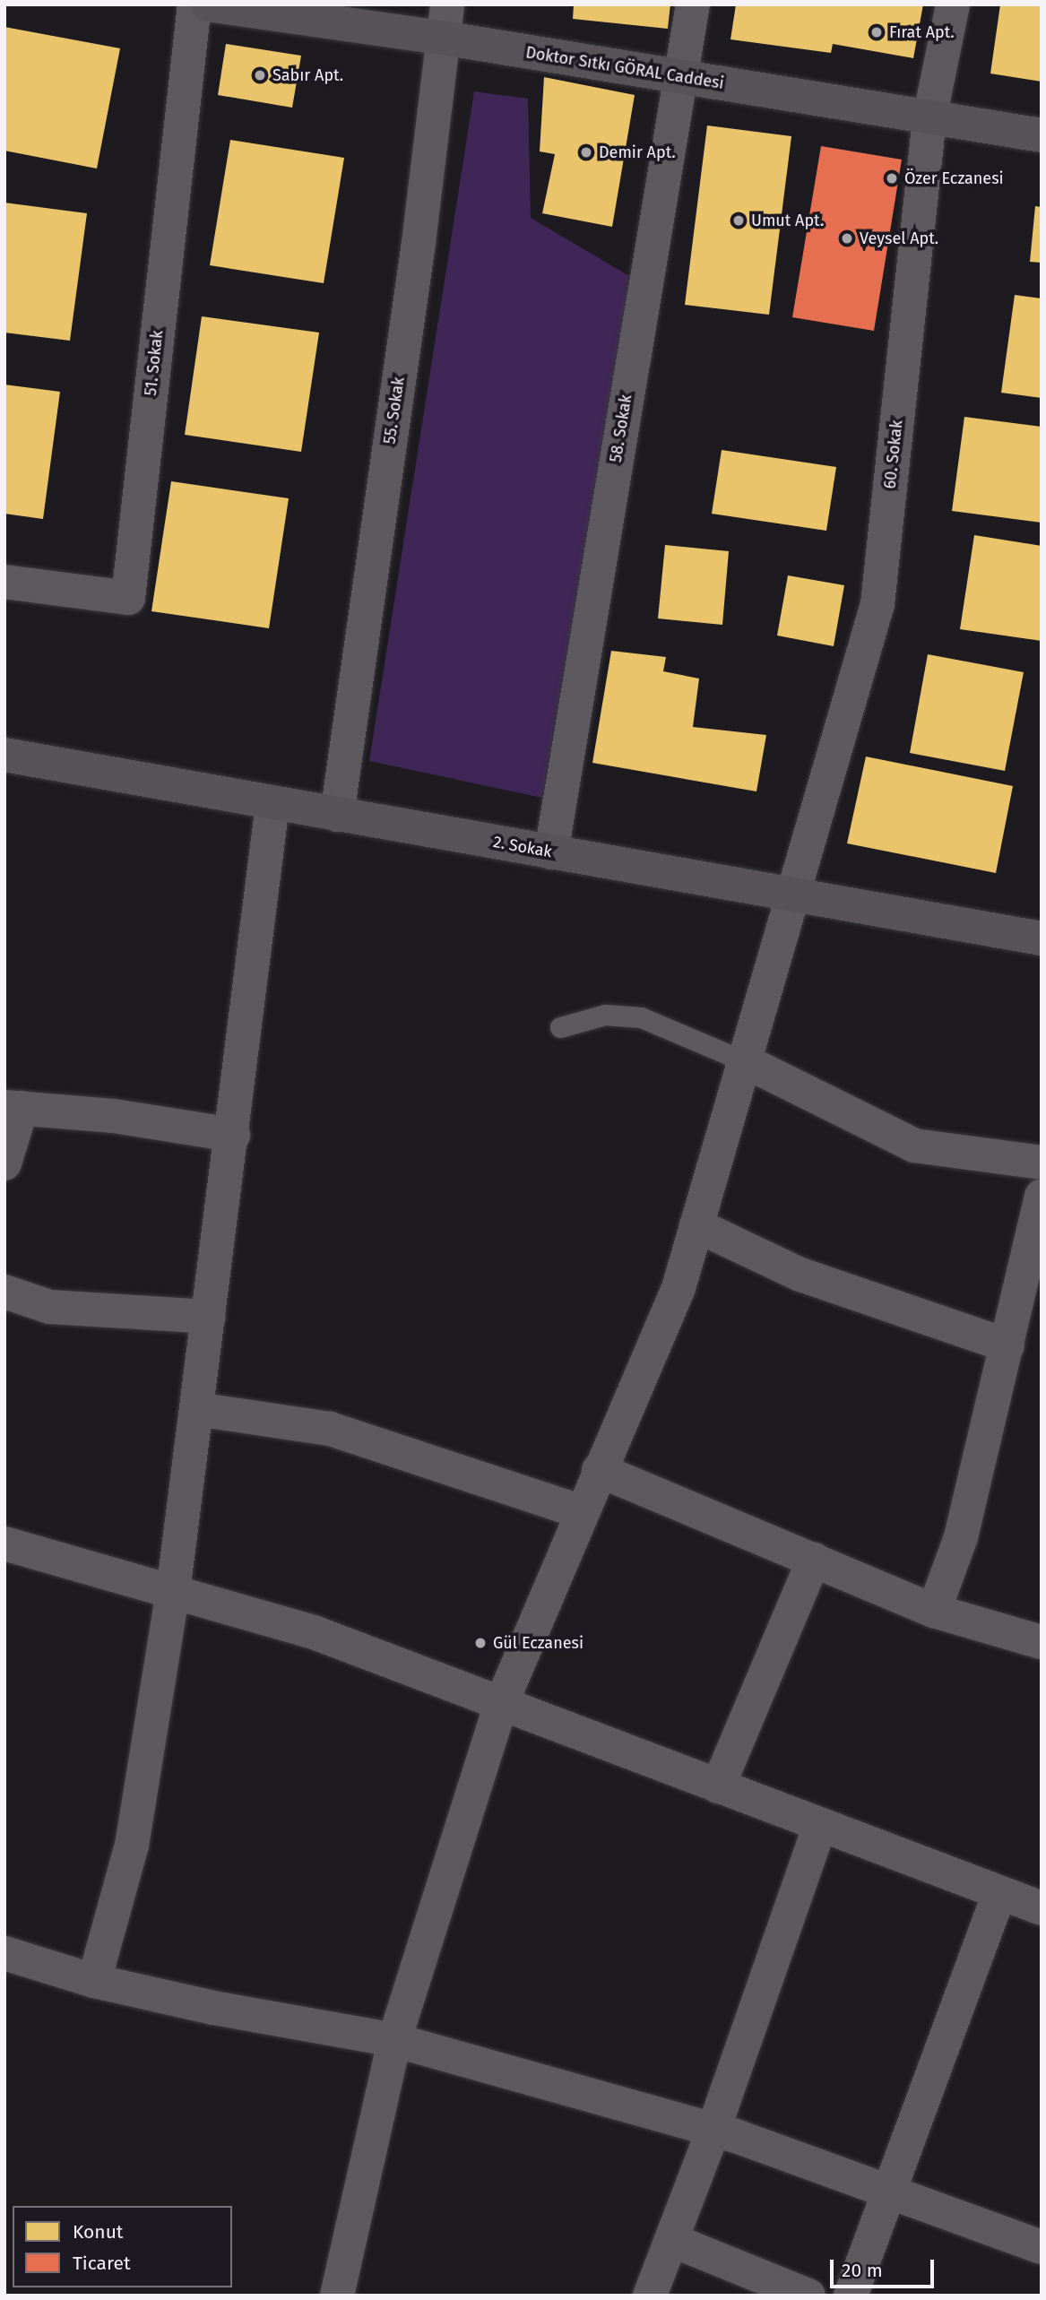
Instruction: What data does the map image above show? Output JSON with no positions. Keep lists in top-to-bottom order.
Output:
{
  "streets": {
    "street": [
      "Doktor Sıtkı GÖRAL Caddesi",
      "51. Sokak",
      "55. Sokak",
      "58. Sokak",
      "60. Sokak",
      "2. Sokak"
    ]
  },
  "crossings": [
    ["Doktor Sıtkı GÖRAL Caddesi", "55. Sokak"],
    ["Doktor Sıtkı GÖRAL Caddesi", "58. Sokak"],
    ["Doktor Sıtkı GÖRAL Caddesi", "60. Sokak"],
    ["55. Sokak", "2. Sokak"],
    ["58. Sokak", "2. Sokak"],
    ["60. Sokak", "2. Sokak"]
  ],
  "places": [
    "Fırat Apt.",
    "Sabır Apt.",
    "Demir Apt.",
    "Özer Eczanesi",
    "Umut Apt.",
    "Veysel Apt.",
    "Gül Eczanesi"
  ],
  "legend": ["Konut", "Ticaret"],
  "scale_bar": "20 m"
}
